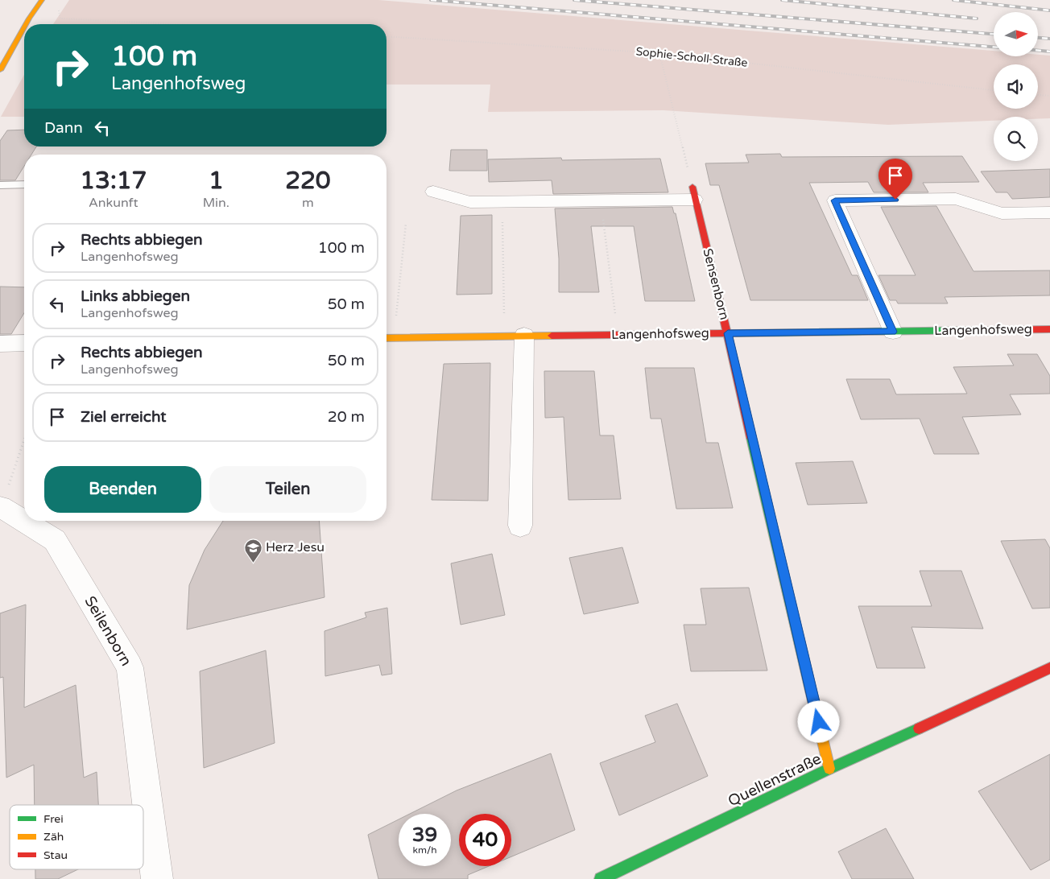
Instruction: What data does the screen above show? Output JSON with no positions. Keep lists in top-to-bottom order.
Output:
{
  "streets": {
    "street": [
      "Sensenborn",
      "Langenhofsweg",
      "Seilenborn",
      "Quellenstraße"
    ],
    "path": ["Sophie-Scholl-Straße"]
  },
  "crossings": [
    ["Sensenborn", "Langenhofsweg"],
    ["Sensenborn", "Quellenstraße"]
  ],
  "places": {
    "school or university": ["Herz Jesu"]
  },
  "legend": ["Frei", "Zäh", "Stau"],
  "north": "right",
  "page": {
    "turn": ["100 m", "Langenhofsweg"],
    "then": "Dann",
    "eta": [
      "13:17",
      "Ankunft",
      "1",
      "Min.",
      "220",
      "m"
    ],
    "list": [
      {
        "name": "Rechts abbiegen",
        "note": "Langenhofsweg",
        "value": "100 m"
      },
      {
        "name": "Links abbiegen",
        "note": "Langenhofsweg",
        "value": "50 m"
      },
      {
        "name": "Rechts abbiegen",
        "note": "Langenhofsweg",
        "value": "50 m"
      },
      {
        "name": "Ziel erreicht",
        "value": "20 m"
      }
    ],
    "buttons": ["Beenden", "Teilen"],
    "speed": "39 km/h",
    "limit": "40"
  }
}
